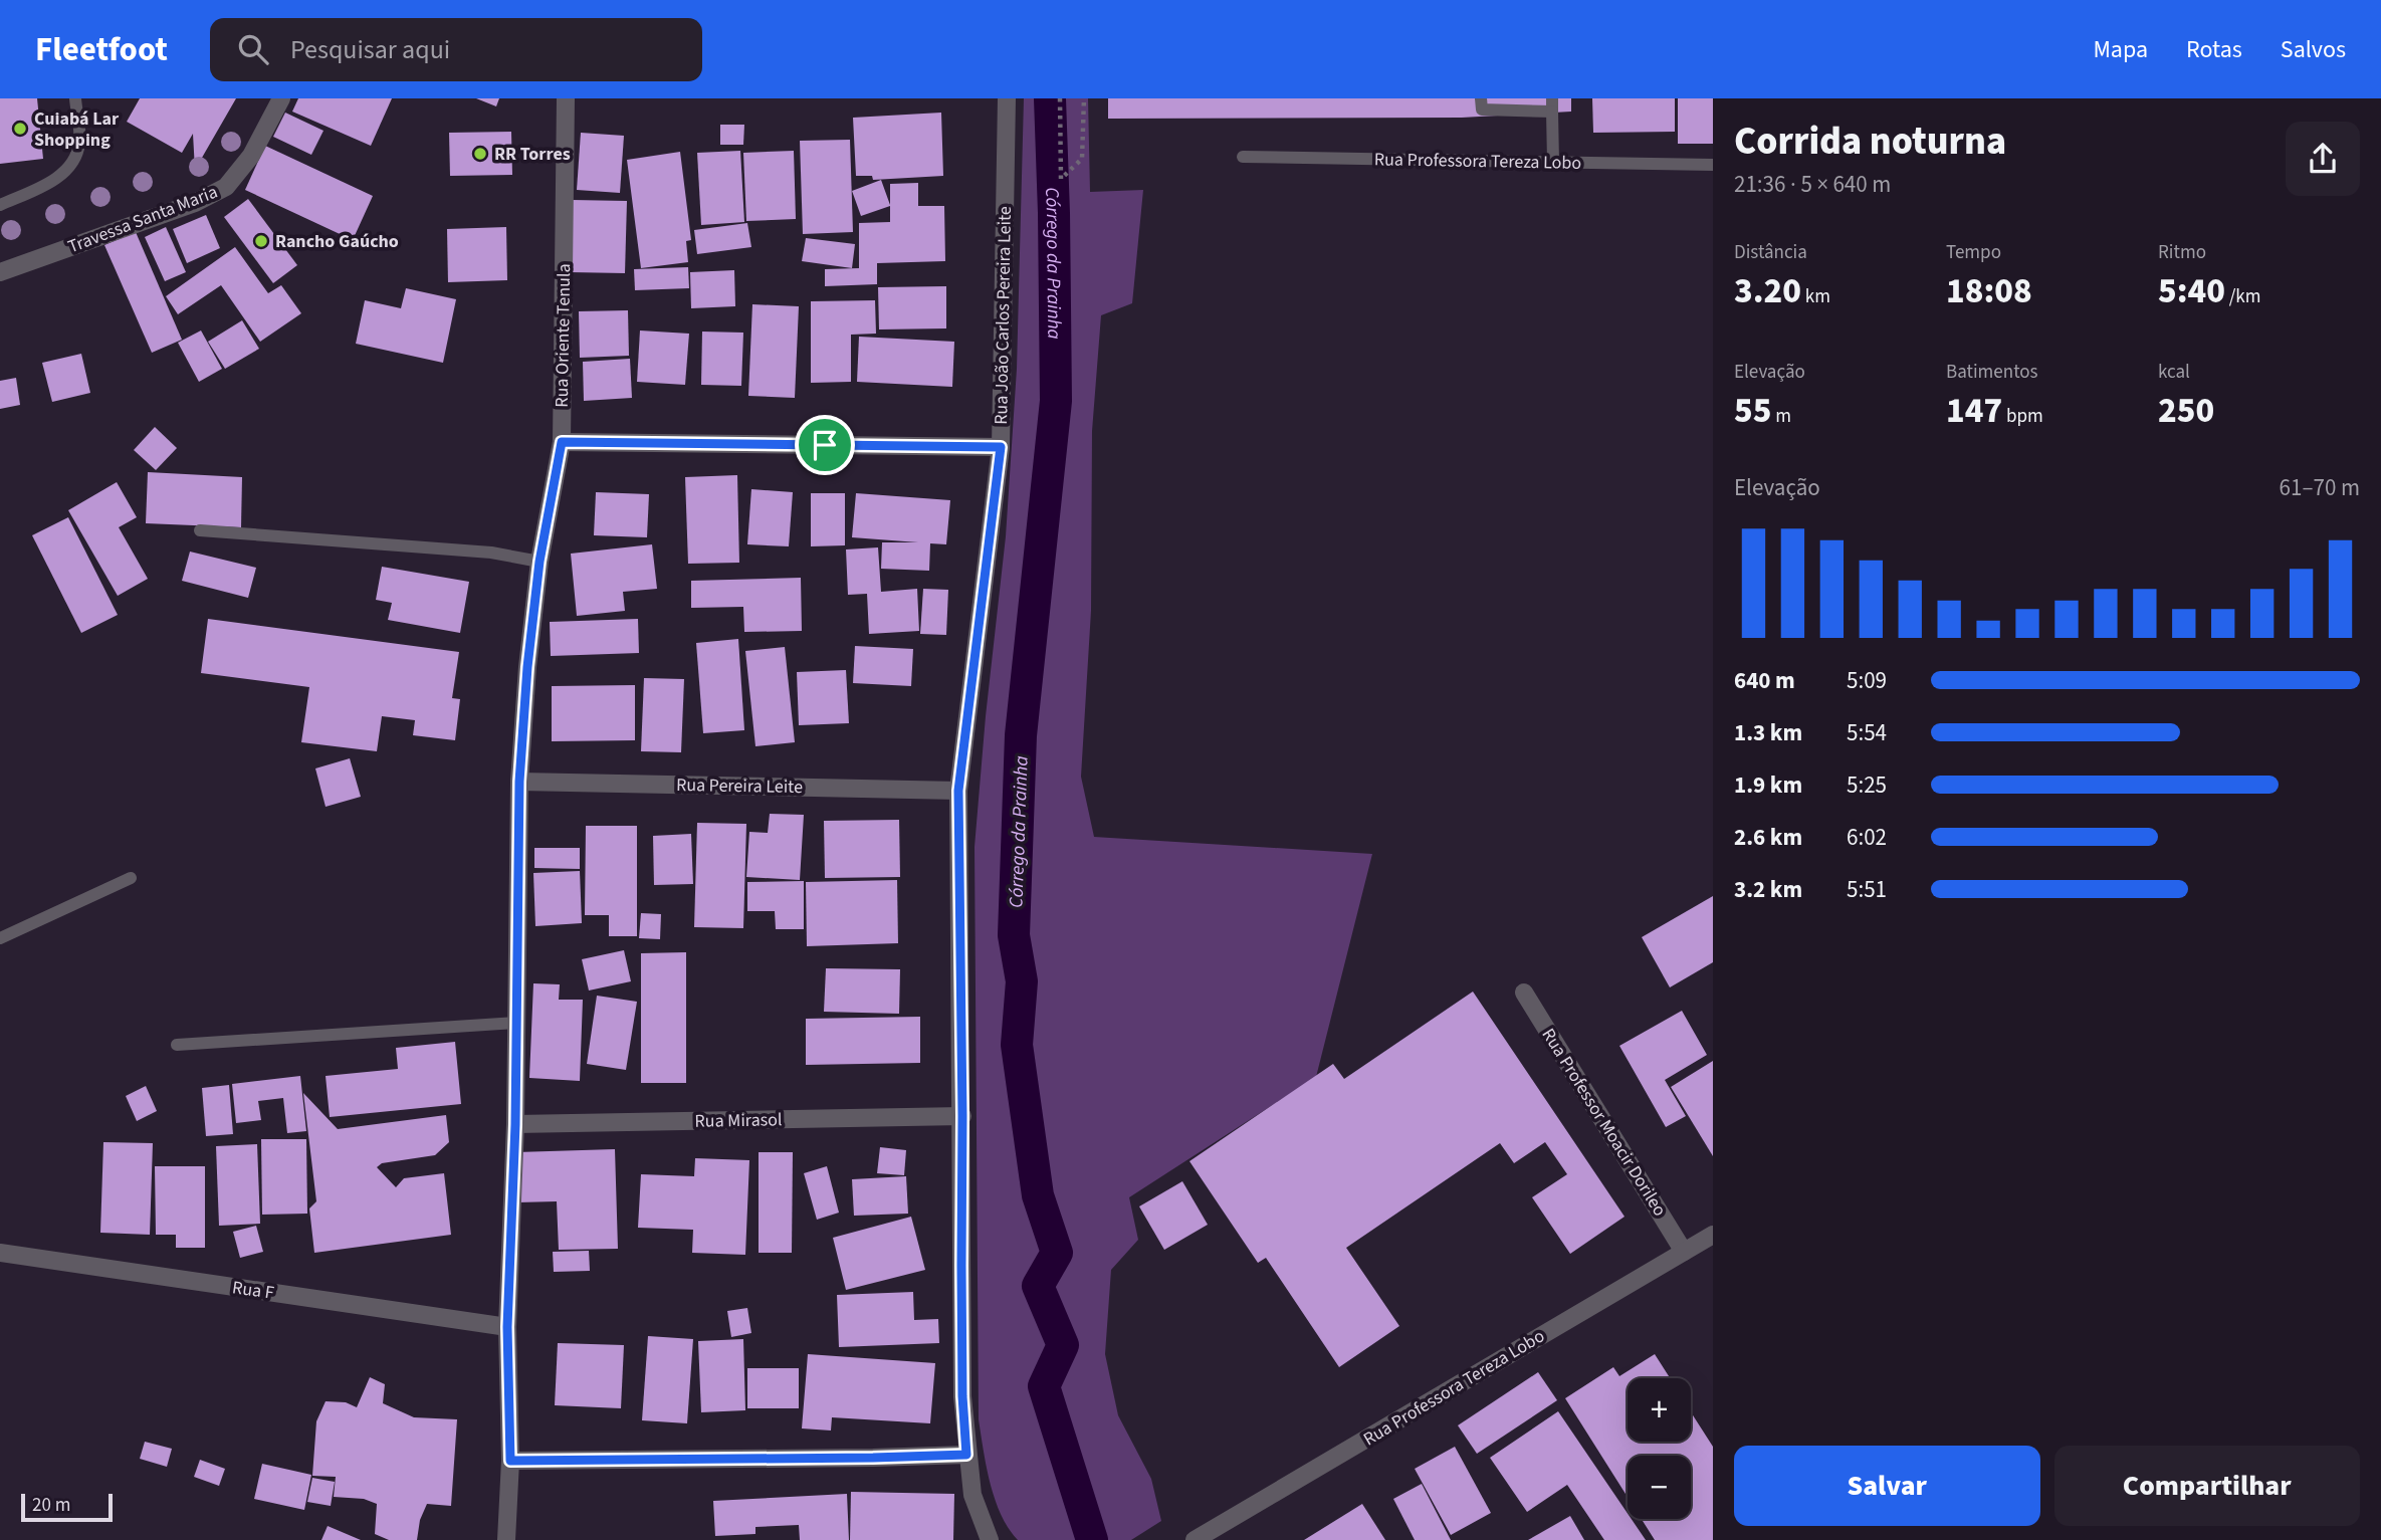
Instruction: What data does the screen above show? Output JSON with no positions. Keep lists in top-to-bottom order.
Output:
{
  "streets": {
    "street": [
      "Rua Professora Tereza Lobo",
      "Travessa Santa Maria",
      "Rua João Carlos Pereira Leite",
      "Rua Oriente Tenula",
      "Rua Pereira Leite",
      "Rua Mirasol",
      "Rua Professor Moacir Dorileo",
      "Rua F"
    ]
  },
  "crossings": [
    ["Rua Professora Tereza Lobo", "Rua Professor Moacir Dorileo"],
    ["Rua João Carlos Pereira Leite", "Rua Pereira Leite"],
    ["Rua João Carlos Pereira Leite", "Rua Mirasol"],
    ["Rua Oriente Tenula", "Rua Pereira Leite"],
    ["Rua Oriente Tenula", "Rua Mirasol"],
    ["Rua Oriente Tenula", "Rua F"]
  ],
  "water": ["Córrego da Prainha"],
  "places": ["Cuiabá Lar Shopping", "RR Torres", "Rancho Gaúcho"],
  "scale_bar": "20 m",
  "page": {
    "header": "Fleetfoot",
    "search": "Pesquisar aqui",
    "nav": ["Mapa", "Rotas", "Salvos"],
    "heading": ["Corrida noturna", "21:36 · 5 × 640 m"],
    "stats": [
      ["Distância", "3.20 km"],
      ["Tempo", "18:08"],
      ["Ritmo", "5:40 /km"],
      ["Elevação", "55 m"],
      ["Batimentos", "147 bpm"],
      ["kcal", "250"]
    ],
    "chart": ["Elevação", "61–70 m"],
    "list": [
      {
        "name": "640 m",
        "note": "5:09"
      },
      {
        "name": "1.3 km",
        "note": "5:54"
      },
      {
        "name": "1.9 km",
        "note": "5:25"
      },
      {
        "name": "2.6 km",
        "note": "6:02"
      },
      {
        "name": "3.2 km",
        "note": "5:51"
      }
    ],
    "map_buttons": ["+", "−"],
    "buttons": ["Salvar", "Compartilhar"],
    "scale": "20 m"
  }
}
